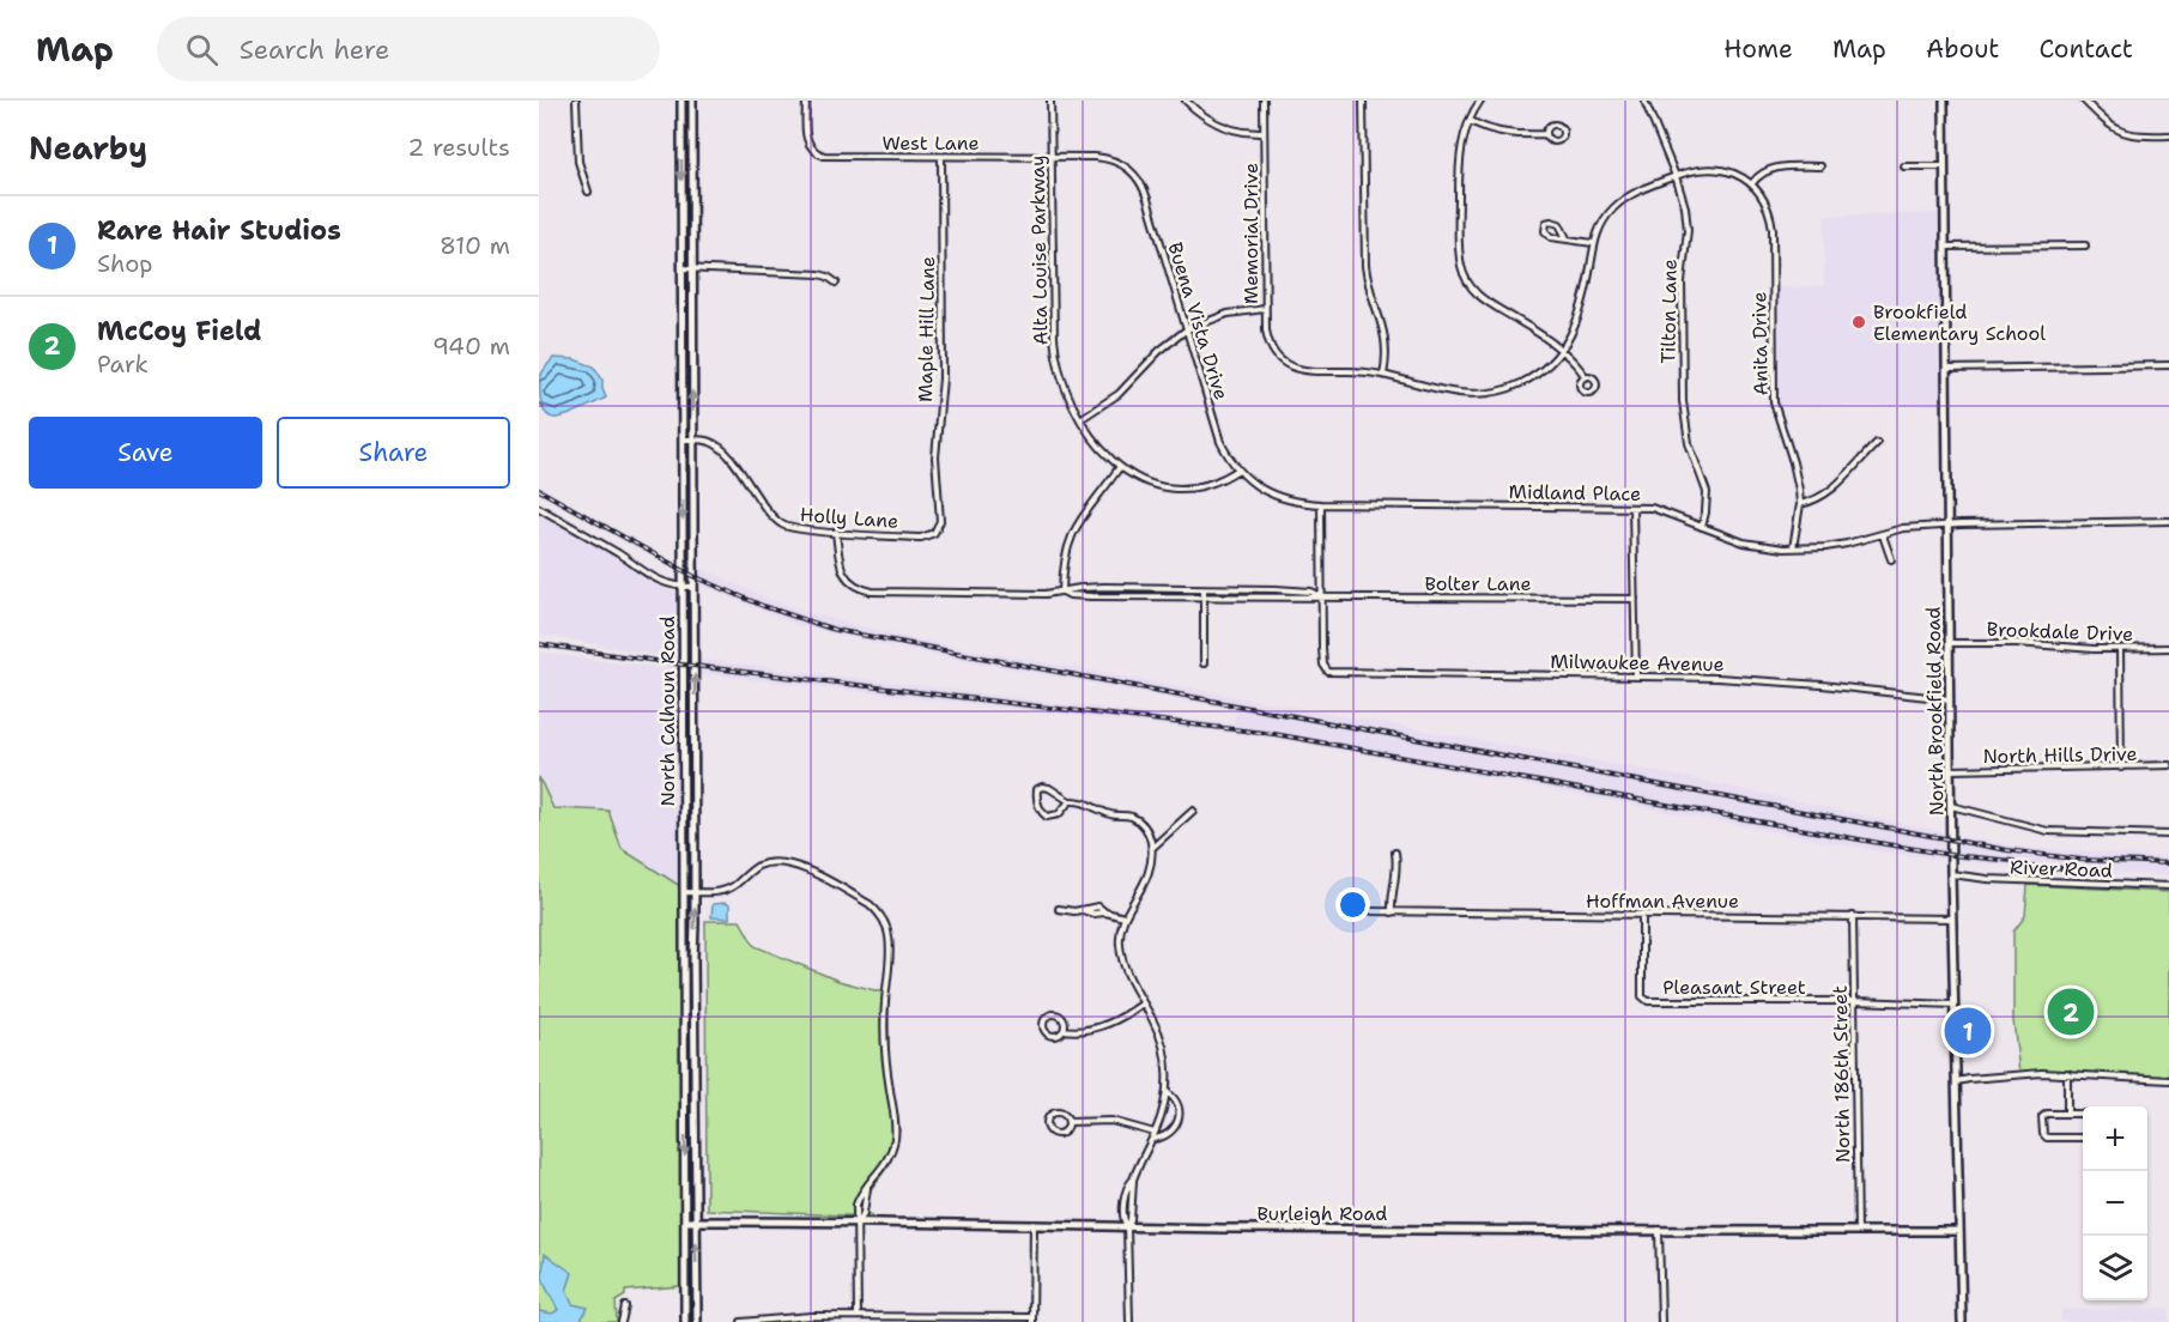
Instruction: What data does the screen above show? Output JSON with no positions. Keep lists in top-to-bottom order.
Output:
{
  "streets": {
    "street": [
      "West Lane",
      "Memorial Drive",
      "Alta Louise Parkway",
      "Tilton Lane",
      "Buena Vista Drive",
      "Maple Hill Lane",
      "Anita Drive",
      "Midland Place",
      "Holly Lane",
      "Bolter Lane",
      "Brookdale Drive",
      "Milwaukee Avenue",
      "North Calhoun Road",
      "North Brookfield Road",
      "North Hills Drive",
      "River Road",
      "Hoffman Avenue",
      "Pleasant Street",
      "North 186th Street",
      "Burleigh Road"
    ]
  },
  "crossings": [
    ["West Lane", "Alta Louise Parkway"],
    ["West Lane", "Buena Vista Drive"],
    ["West Lane", "Maple Hill Lane"],
    ["Alta Louise Parkway", "Buena Vista Drive"],
    ["Tilton Lane", "Midland Place"],
    ["Buena Vista Drive", "Midland Place"],
    ["Maple Hill Lane", "Holly Lane"],
    ["Anita Drive", "Midland Place"],
    ["Midland Place", "North Brookfield Road"],
    ["Holly Lane", "Bolter Lane"],
    ["Holly Lane", "North Calhoun Road"],
    ["Bolter Lane", "Milwaukee Avenue"],
    ["Brookdale Drive", "North Brookfield Road"],
    ["Milwaukee Avenue", "North Brookfield Road"],
    ["North Calhoun Road", "Burleigh Road"],
    ["North Brookfield Road", "North Hills Drive"],
    ["North Brookfield Road", "River Road"],
    ["North Brookfield Road", "Hoffman Avenue"],
    ["North Brookfield Road", "Pleasant Street"],
    ["North Brookfield Road", "Burleigh Road"],
    ["Hoffman Avenue", "Pleasant Street"],
    ["Hoffman Avenue", "North 186th Street"],
    ["Pleasant Street", "North 186th Street"],
    ["North 186th Street", "Burleigh Road"]
  ],
  "places": ["Brookfield Elementary School"],
  "page": {
    "header": "Map",
    "search": "Search here",
    "nav": [
      "Home",
      "Map",
      "About",
      "Contact"
    ],
    "heading": ["Nearby", "2 results"],
    "list": [
      {
        "mark": "1",
        "name": "Rare Hair Studios",
        "note": "Shop",
        "value": "810 m"
      },
      {
        "mark": "2",
        "name": "McCoy Field",
        "note": "Park",
        "value": "940 m"
      }
    ],
    "buttons": ["Save", "Share"],
    "pins": ["2", "1"],
    "map_buttons": ["+", "−"]
  }
}
